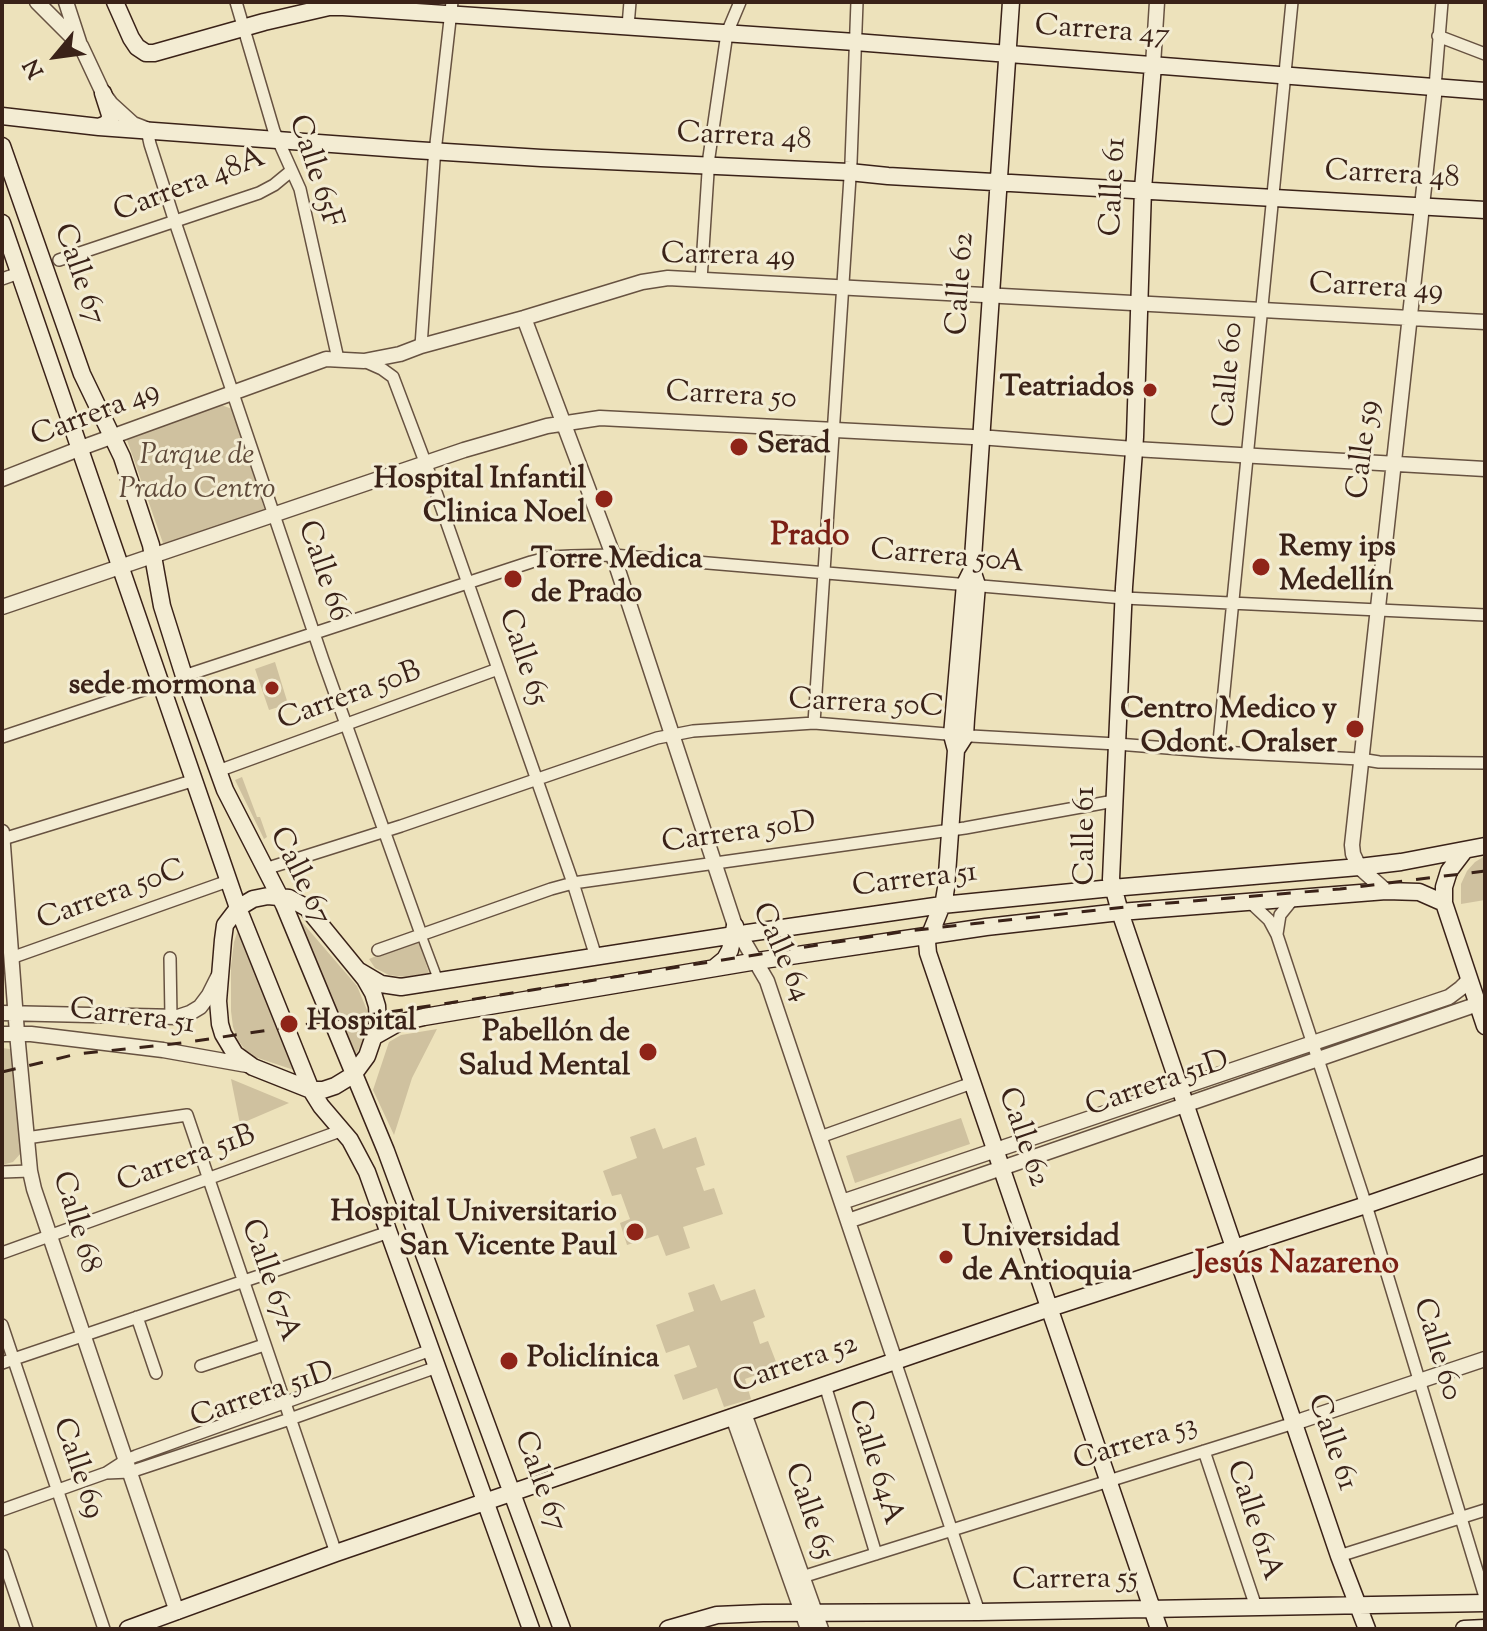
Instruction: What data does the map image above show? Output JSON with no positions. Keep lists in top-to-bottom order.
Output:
{
  "streets": {
    "main road": [
      "Carrera 47",
      "Carrera 48",
      "Calle 61",
      "Calle 67",
      "Calle 62",
      "Carrera 51",
      "Carrera 52",
      "Carrera 55"
    ],
    "street": [
      "Calle 65F",
      "Carrera 48A",
      "Carrera 49",
      "Calle 60",
      "Carrera 50",
      "Calle 59",
      "Carrera 50A",
      "Calle 66",
      "Calle 65",
      "Carrera 50B",
      "Carrera 50C",
      "Carrera 50D",
      "Calle 64",
      "Carrera 51D",
      "Carrera 51B",
      "Calle 68",
      "Calle 67A",
      "Carrera 53",
      "Calle 64A",
      "Calle 69",
      "Calle 61A"
    ]
  },
  "crossings": [
    ["Carrera 47", "Calle 65F"],
    ["Carrera 47", "Calle 61"],
    ["Carrera 47", "Calle 62"],
    ["Carrera 47", "Calle 60"],
    ["Carrera 47", "Calle 59"],
    ["Carrera 48", "Calle 65F"],
    ["Carrera 48", "Calle 61"],
    ["Carrera 48", "Calle 62"],
    ["Carrera 48", "Calle 60"],
    ["Carrera 48", "Calle 59"],
    ["Carrera 48", "Calle 66"],
    ["Calle 65F", "Carrera 48A"],
    ["Calle 65F", "Carrera 49"],
    ["Carrera 48A", "Calle 66"],
    ["Calle 61", "Carrera 49"],
    ["Calle 61", "Carrera 50"],
    ["Calle 61", "Carrera 50A"],
    ["Calle 61", "Carrera 50C"],
    ["Calle 61", "Carrera 50D"],
    ["Calle 61", "Carrera 51"],
    ["Calle 61", "Carrera 51D"],
    ["Calle 61", "Carrera 52"],
    ["Calle 61", "Carrera 53"],
    ["Calle 61", "Carrera 55"],
    ["Carrera 49", "Calle 67"],
    ["Carrera 49", "Calle 62"],
    ["Carrera 49", "Calle 60"],
    ["Carrera 49", "Calle 59"],
    ["Carrera 49", "Calle 66"],
    ["Carrera 49", "Calle 64"],
    ["Calle 67", "Carrera 50"],
    ["Calle 67", "Carrera 50A"],
    ["Calle 67", "Carrera 50B"],
    ["Calle 67", "Carrera 50C"],
    ["Calle 67", "Carrera 51D"],
    ["Calle 67", "Carrera 51B"],
    ["Calle 67", "Carrera 52"],
    ["Calle 62", "Carrera 50"],
    ["Calle 62", "Carrera 50A"],
    ["Calle 62", "Carrera 50C"],
    ["Calle 62", "Carrera 50D"],
    ["Calle 62", "Carrera 51"],
    ["Calle 62", "Carrera 51D"],
    ["Calle 62", "Carrera 52"],
    ["Calle 62", "Carrera 53"],
    ["Calle 62", "Carrera 55"],
    ["Calle 60", "Carrera 50"],
    ["Calle 60", "Carrera 50A"],
    ["Calle 60", "Carrera 50C"],
    ["Calle 60", "Carrera 51"],
    ["Calle 60", "Carrera 51D"],
    ["Calle 60", "Carrera 52"],
    ["Calle 60", "Carrera 53"],
    ["Calle 60", "Carrera 55"],
    ["Carrera 50", "Calle 59"],
    ["Carrera 50", "Calle 66"],
    ["Carrera 50", "Calle 65"],
    ["Carrera 50", "Calle 64"],
    ["Calle 59", "Carrera 50A"],
    ["Calle 59", "Carrera 50C"],
    ["Calle 59", "Carrera 51"],
    ["Carrera 50A", "Calle 66"],
    ["Carrera 50A", "Calle 65"],
    ["Carrera 50A", "Calle 64"],
    ["Calle 66", "Carrera 50B"],
    ["Calle 66", "Carrera 50C"],
    ["Calle 66", "Carrera 50D"],
    ["Calle 66", "Carrera 51"],
    ["Calle 65", "Carrera 50B"],
    ["Calle 65", "Carrera 50C"],
    ["Calle 65", "Carrera 50D"],
    ["Calle 65", "Carrera 51"],
    ["Calle 65", "Carrera 52"],
    ["Calle 65", "Carrera 53"],
    ["Calle 65", "Carrera 55"],
    ["Carrera 50C", "Calle 64"],
    ["Carrera 50C", "Calle 68"],
    ["Carrera 50D", "Calle 64"],
    ["Carrera 51", "Calle 64"],
    ["Carrera 51", "Calle 68"],
    ["Calle 64", "Carrera 51D"],
    ["Calle 64", "Carrera 52"],
    ["Calle 64", "Carrera 53"],
    ["Calle 64", "Carrera 55"],
    ["Carrera 51D", "Calle 68"],
    ["Carrera 51D", "Calle 67A"],
    ["Carrera 51D", "Calle 69"],
    ["Carrera 51B", "Calle 68"],
    ["Carrera 51B", "Calle 67A"],
    ["Calle 68", "Calle 67A"],
    ["Calle 68", "Carrera 52"],
    ["Calle 67A", "Carrera 52"],
    ["Carrera 52", "Calle 64A"],
    ["Carrera 53", "Calle 64A"],
    ["Carrera 53", "Calle 61A"],
    ["Calle 61A", "Carrera 55"]
  ],
  "districts": ["Prado", "Jesús Nazareno"],
  "parks": ["Parque de Prado Centro"],
  "places": [
    "Teatriados",
    "Serad",
    "Hospital Infantil Clinica Noel",
    "Remy ips Medellín",
    "Torre Medica de Prado",
    "sede mormona",
    "Centro Medico y Odont. Oralser",
    "Hospital",
    "Pabellón de Salud Mental",
    "Hospital Universitario San Vicente Paul",
    "Universidad de Antioquia",
    "Policlínica"
  ],
  "north": "bottom left"
}
